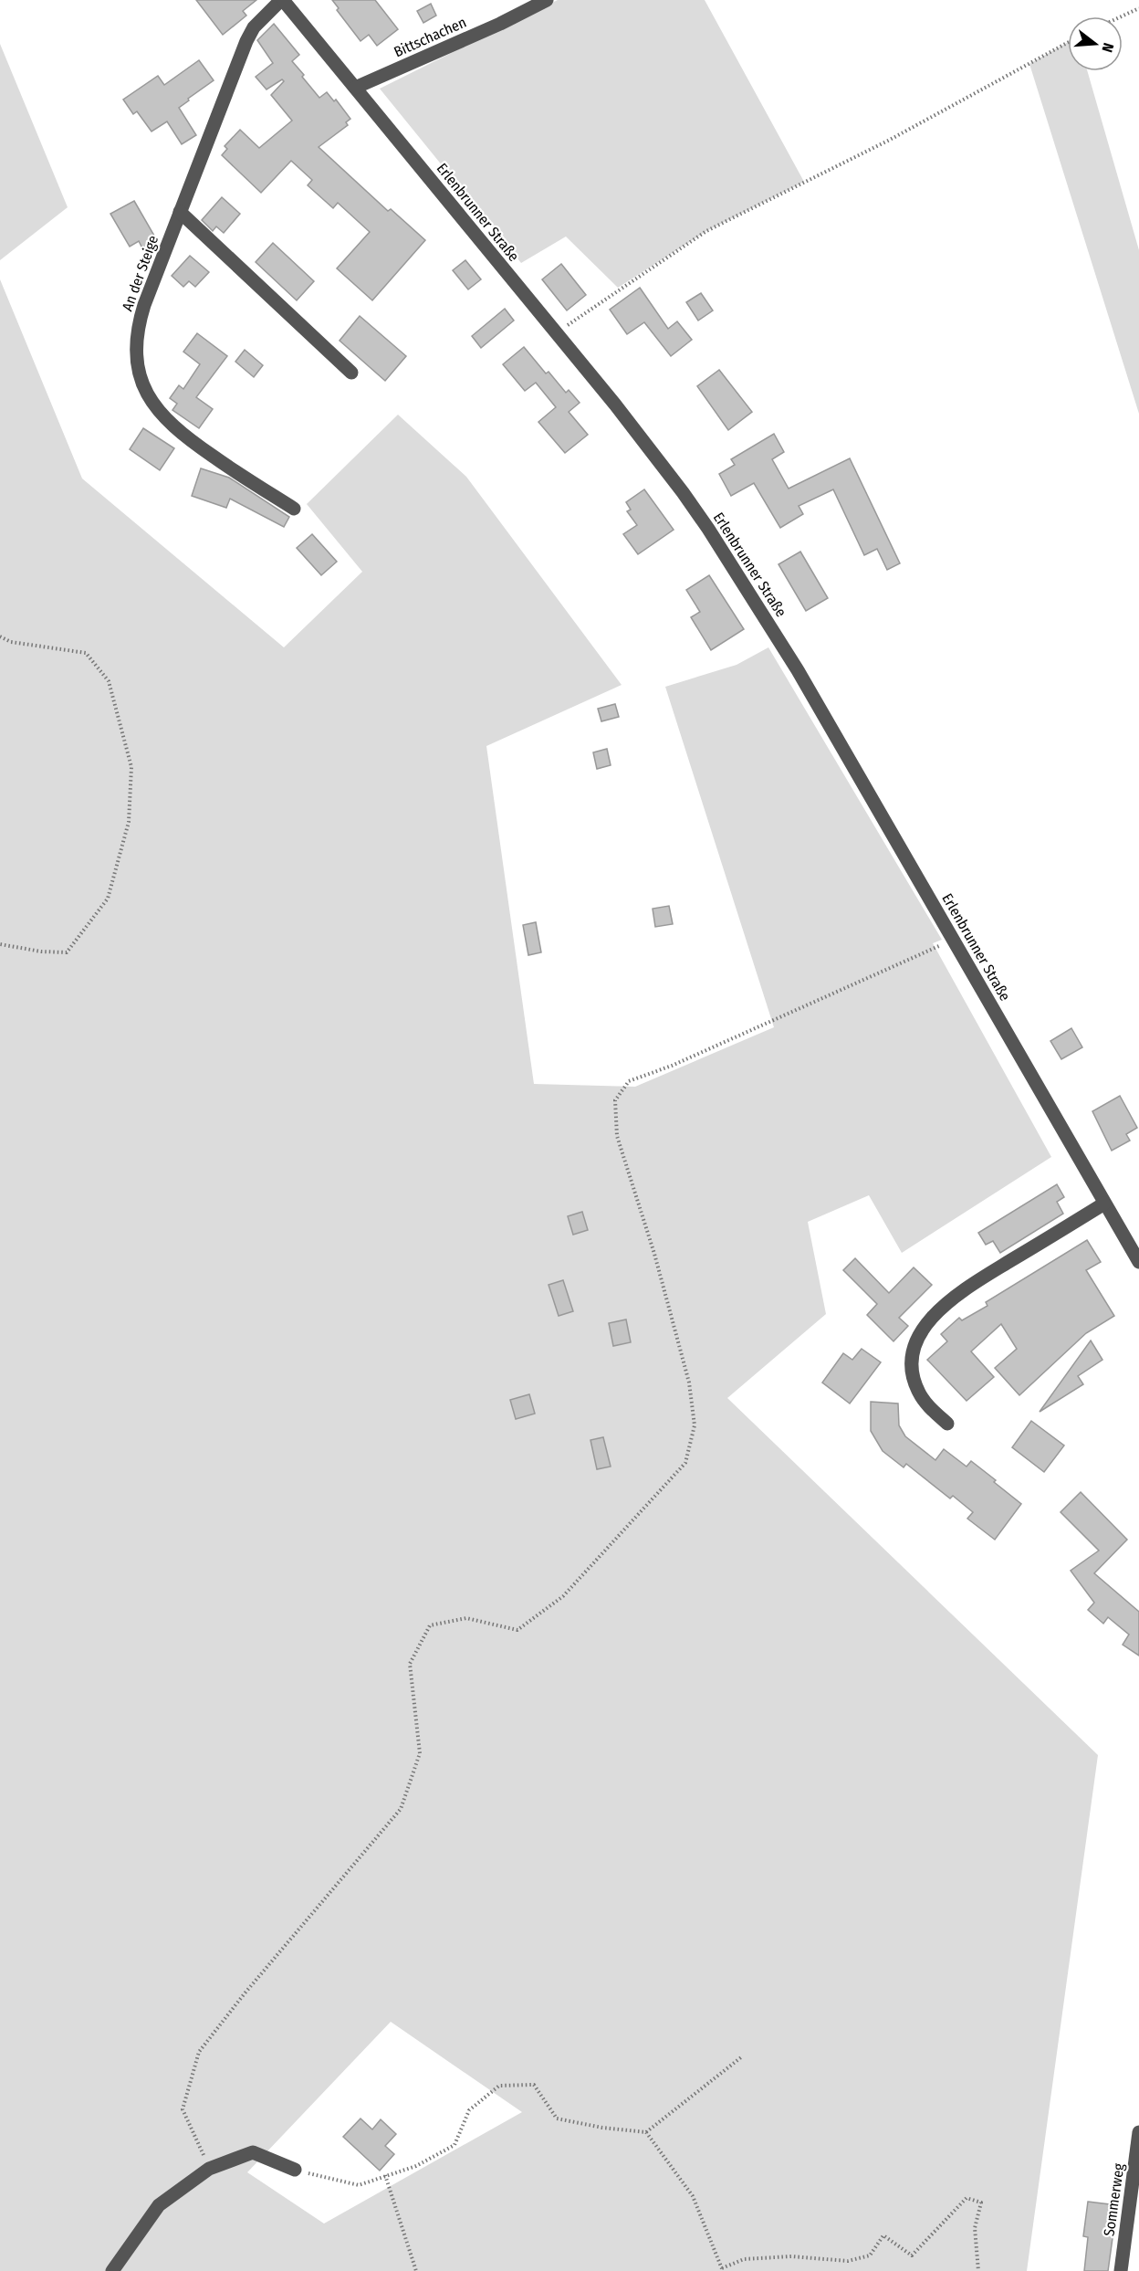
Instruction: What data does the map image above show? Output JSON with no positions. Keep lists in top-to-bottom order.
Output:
{
  "streets": {
    "street": [
      "Bittschachen",
      "Erlenbrunner Straße",
      "An der Steige",
      "Sommerweg"
    ]
  },
  "crossings": [
    ["Bittschachen", "Erlenbrunner Straße"],
    ["Erlenbrunner Straße", "An der Steige"]
  ],
  "north": "right"
}
